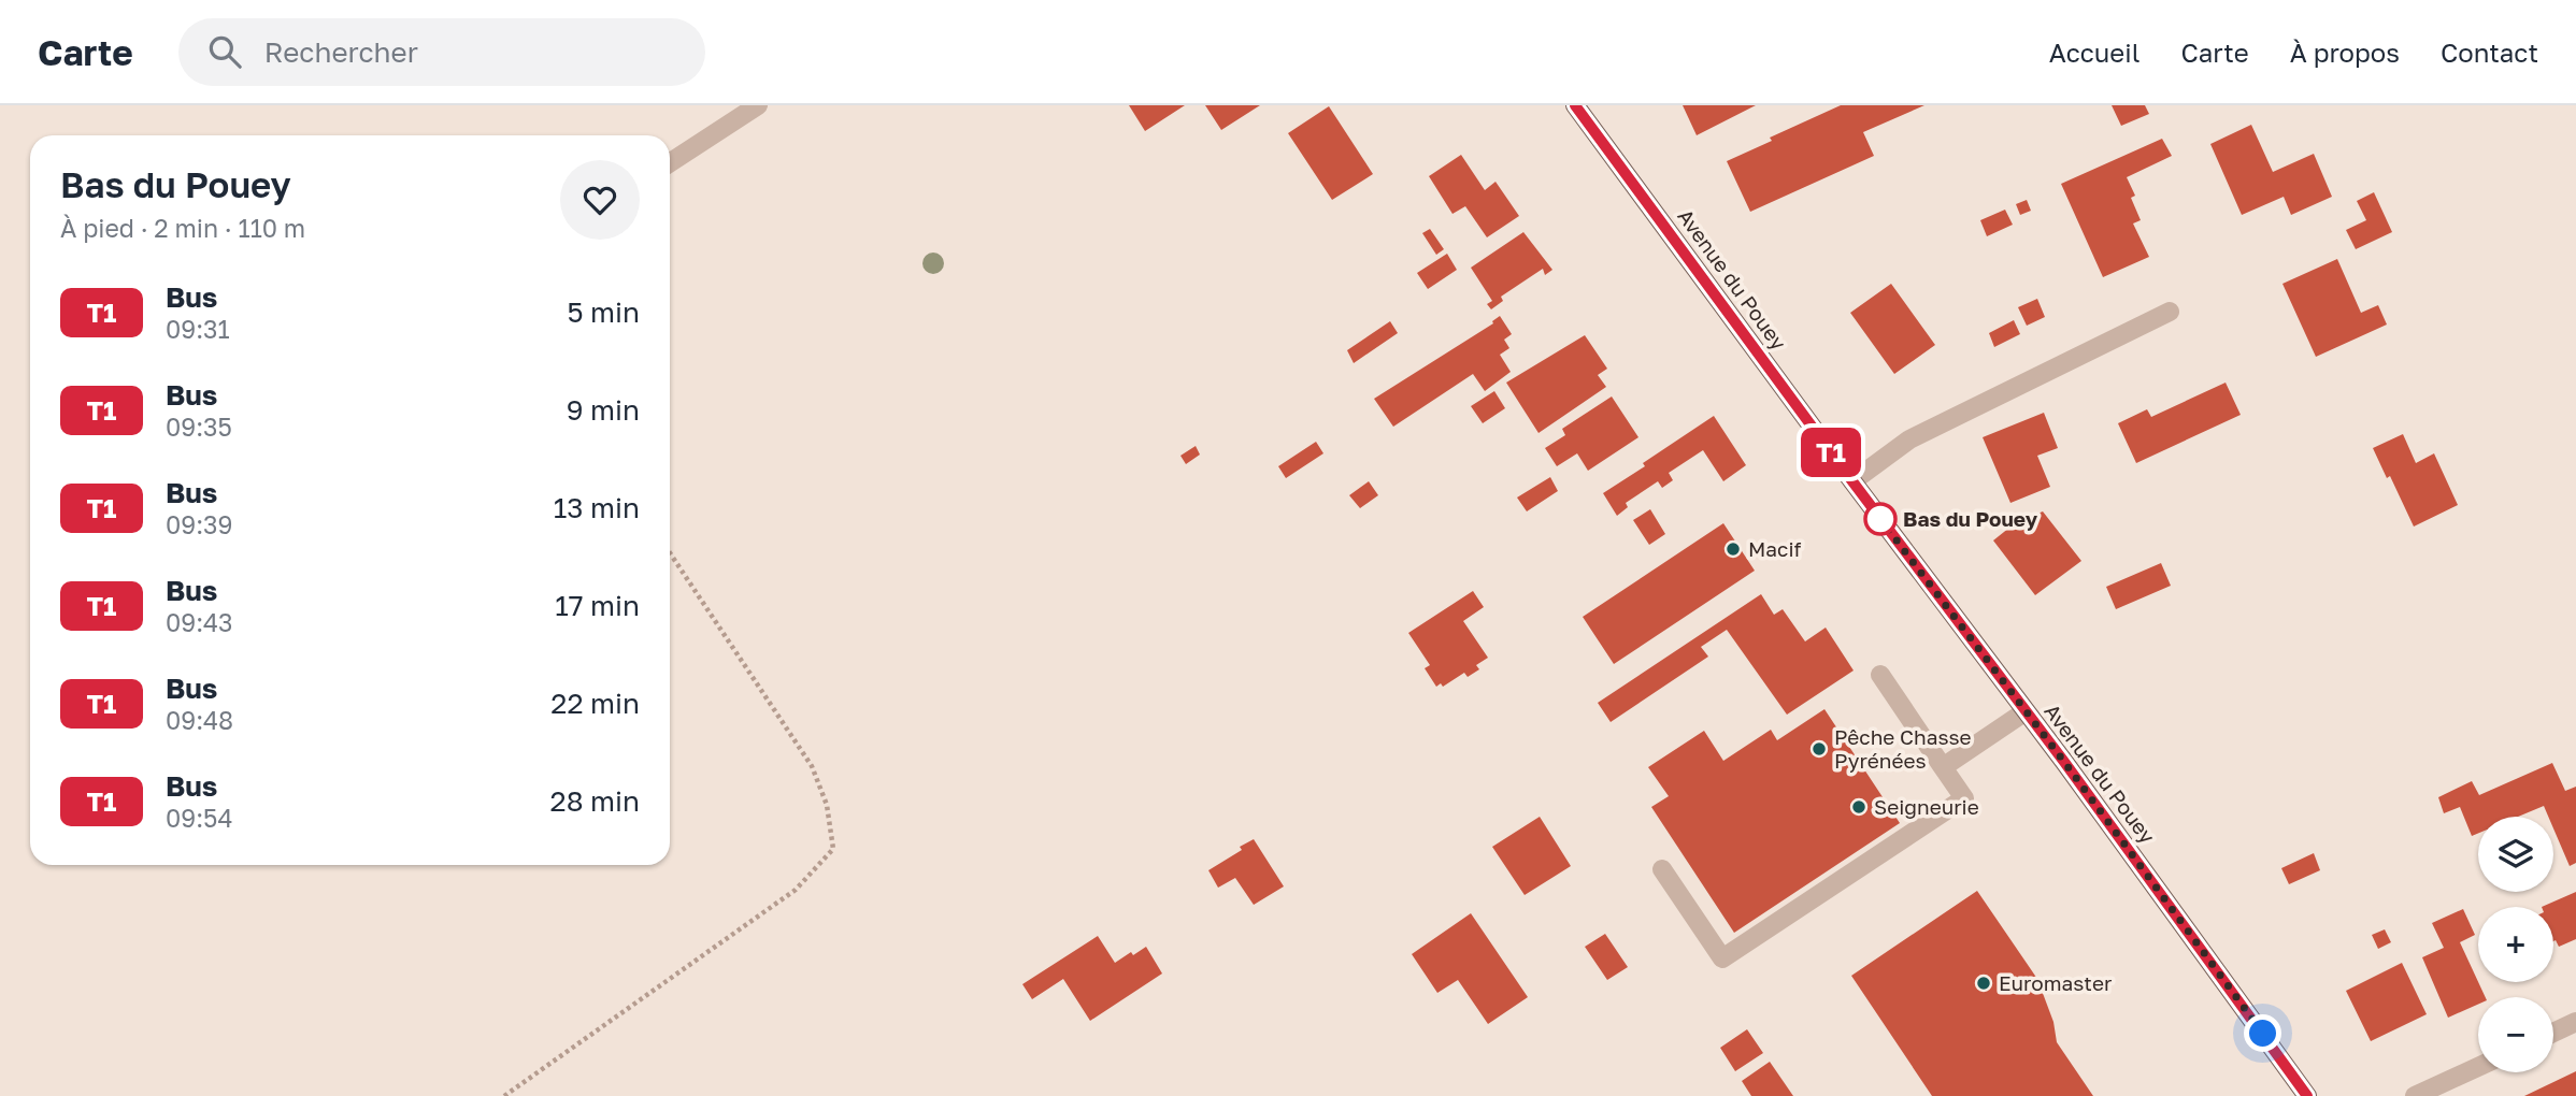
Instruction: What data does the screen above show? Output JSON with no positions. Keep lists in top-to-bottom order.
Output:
{
  "streets": {
    "main road": ["Avenue du Pouey"]
  },
  "places": [
    "Bas du Pouey",
    "Macif",
    "Pêche Chasse Pyrénées",
    "Seigneurie",
    "Euromaster"
  ],
  "lines": ["bus line T1"],
  "page": {
    "header": "Carte",
    "search": "Rechercher",
    "nav": [
      "Accueil",
      "Carte",
      "À propos",
      "Contact"
    ],
    "on_map": "T1",
    "heading": ["Bas du Pouey", "À pied · 2 min · 110 m"],
    "list": [
      {
        "mark": "T1",
        "name": "Bus",
        "note": "09:31",
        "value": "5 min"
      },
      {
        "mark": "T1",
        "name": "Bus",
        "note": "09:35",
        "value": "9 min"
      },
      {
        "mark": "T1",
        "name": "Bus",
        "note": "09:39",
        "value": "13 min"
      },
      {
        "mark": "T1",
        "name": "Bus",
        "note": "09:43",
        "value": "17 min"
      },
      {
        "mark": "T1",
        "name": "Bus",
        "note": "09:48",
        "value": "22 min"
      },
      {
        "mark": "T1",
        "name": "Bus",
        "note": "09:54",
        "value": "28 min"
      }
    ],
    "map_buttons": ["+", "−"]
  }
}
